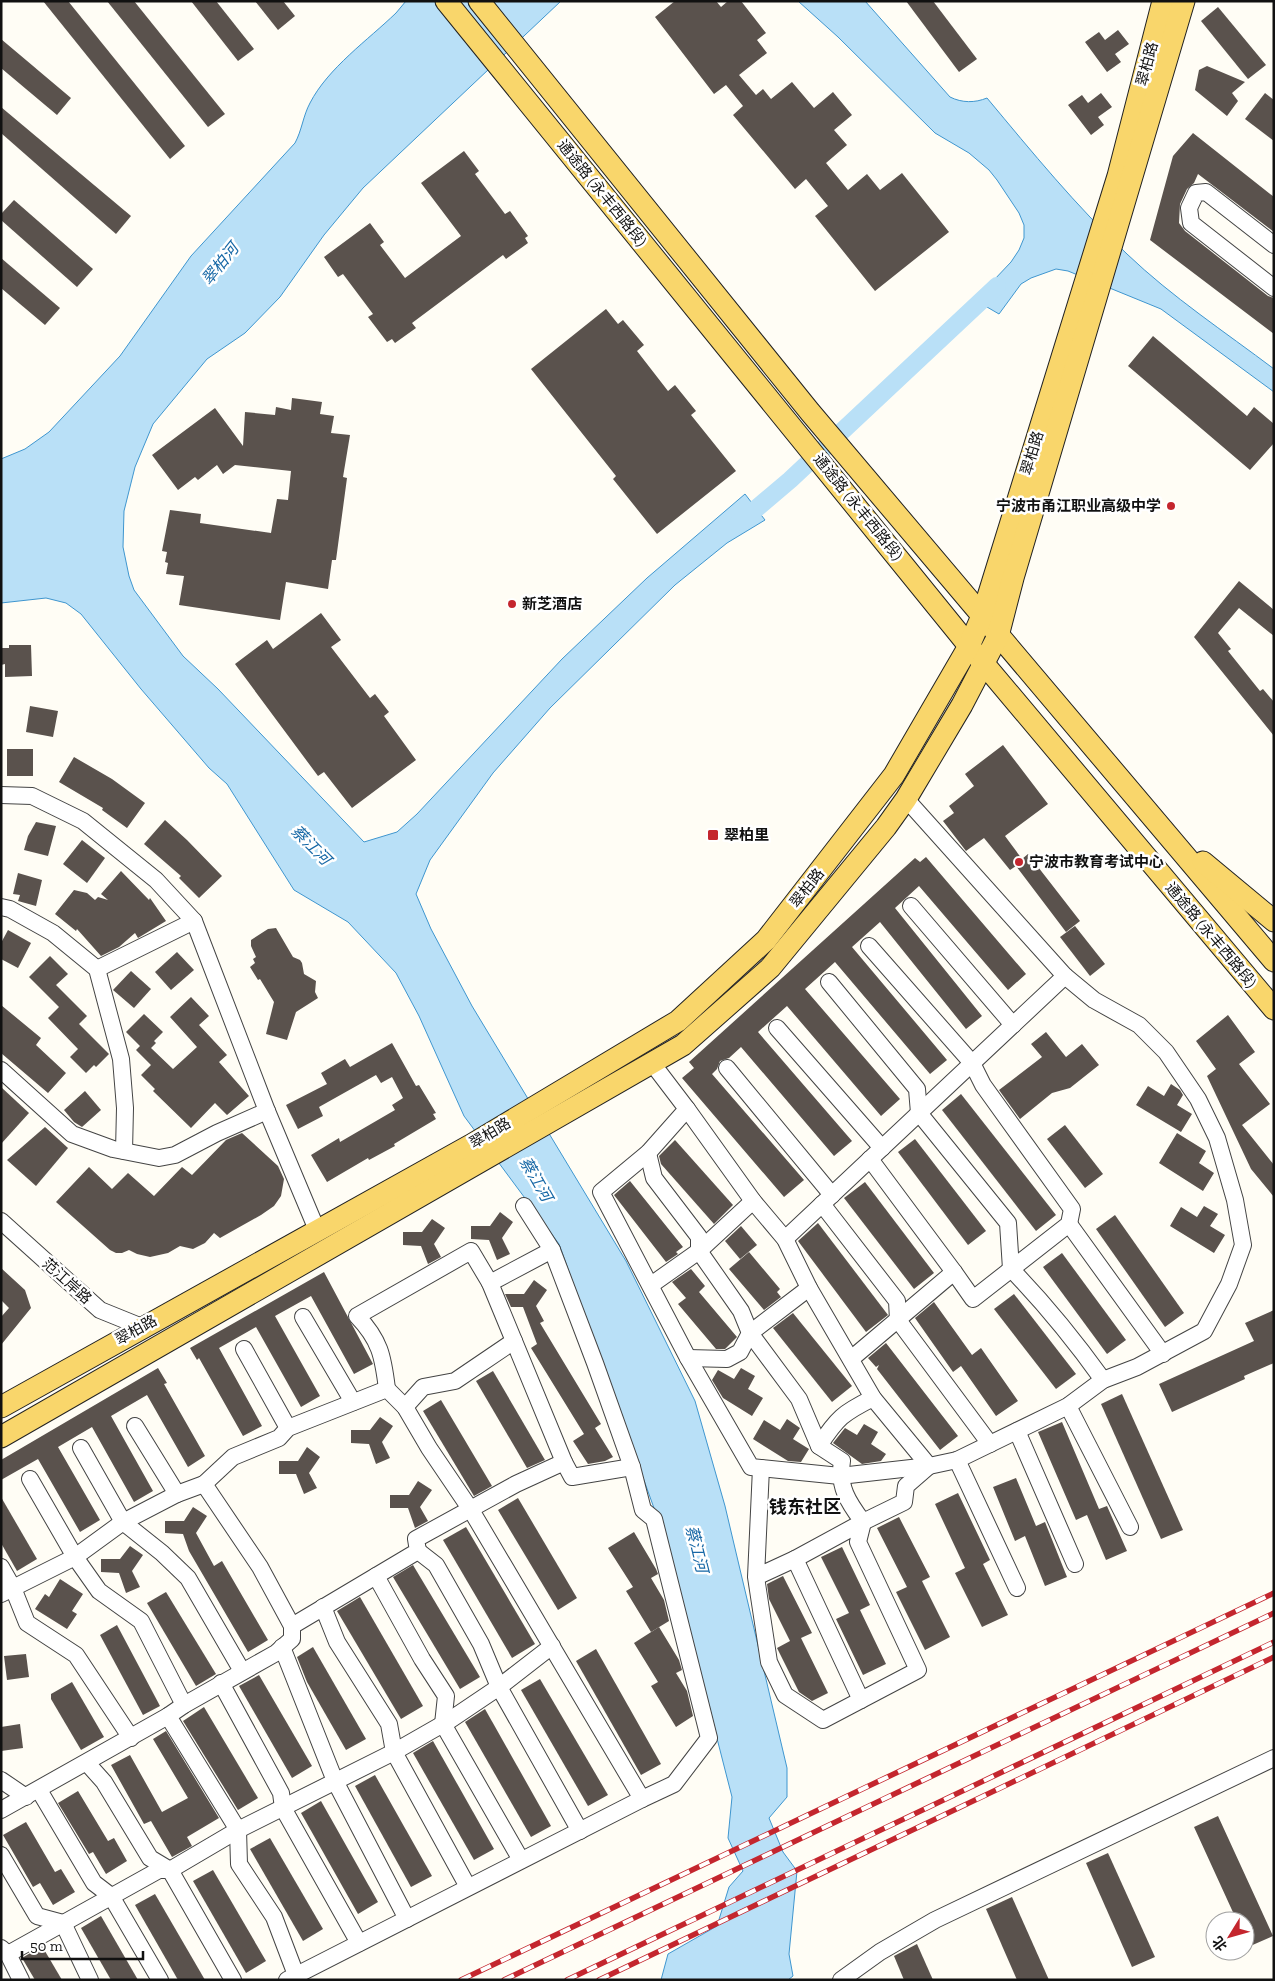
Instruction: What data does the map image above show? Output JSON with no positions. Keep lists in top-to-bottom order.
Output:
{
  "streets": {
    "main road": ["翠柏路", "通途路 (永丰西路段)"],
    "street": ["范江岸路"]
  },
  "crossings": [
    ["翠柏路", "通途路 (永丰西路段)"],
    ["翠柏路", "范江岸路"]
  ],
  "districts": ["钱东社区"],
  "water": ["翠柏河", "蔡江河"],
  "places": {
    "other": ["宁波市甬江职业高级中学", "新芝酒店", "宁波市教育考试中心"],
    "transit": ["翠柏里"]
  },
  "scale_bar": "50 m",
  "north": "bottom left"
}
